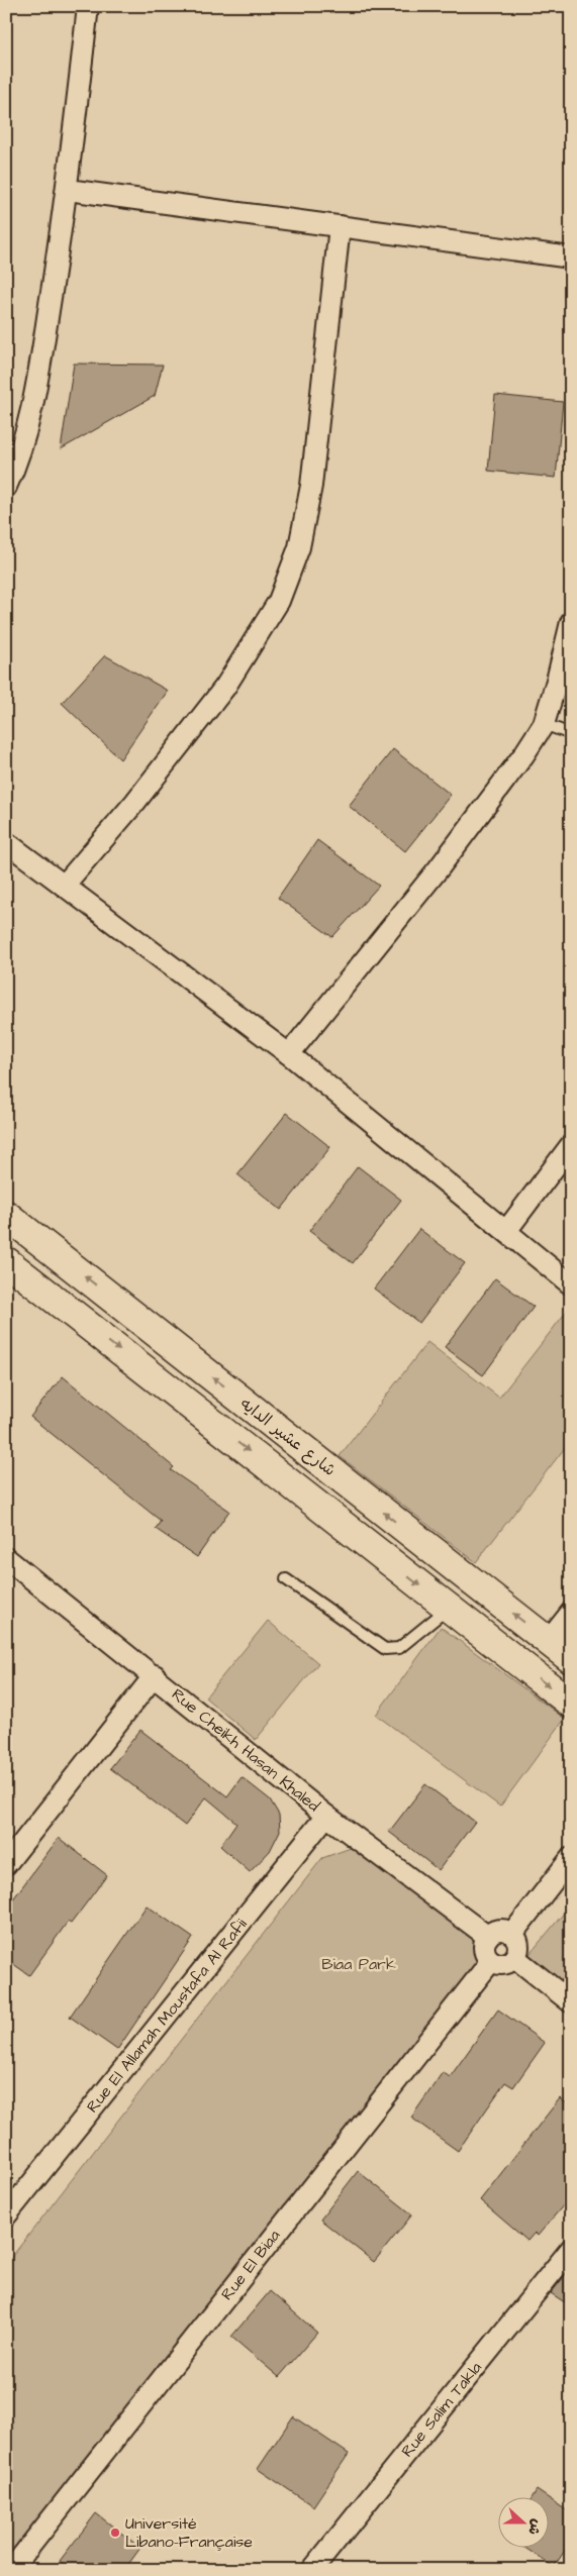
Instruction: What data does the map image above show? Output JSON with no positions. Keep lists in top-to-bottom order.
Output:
{
  "streets": {
    "street": [
      "شارع عشير الدايه",
      "Rue Cheikh Hasan Khaled",
      "Rue El Allamah Moustafa Al Rafii",
      "Rue El Biaa",
      "Rue Salim Takla"
    ]
  },
  "crossings": [
    ["Rue Cheikh Hasan Khaled", "Rue El Allamah Moustafa Al Rafii"],
    ["Rue Cheikh Hasan Khaled", "Rue El Biaa"]
  ],
  "parks": ["Biaa Park"],
  "places": ["Université Libano-Française"],
  "north": "right"
}
